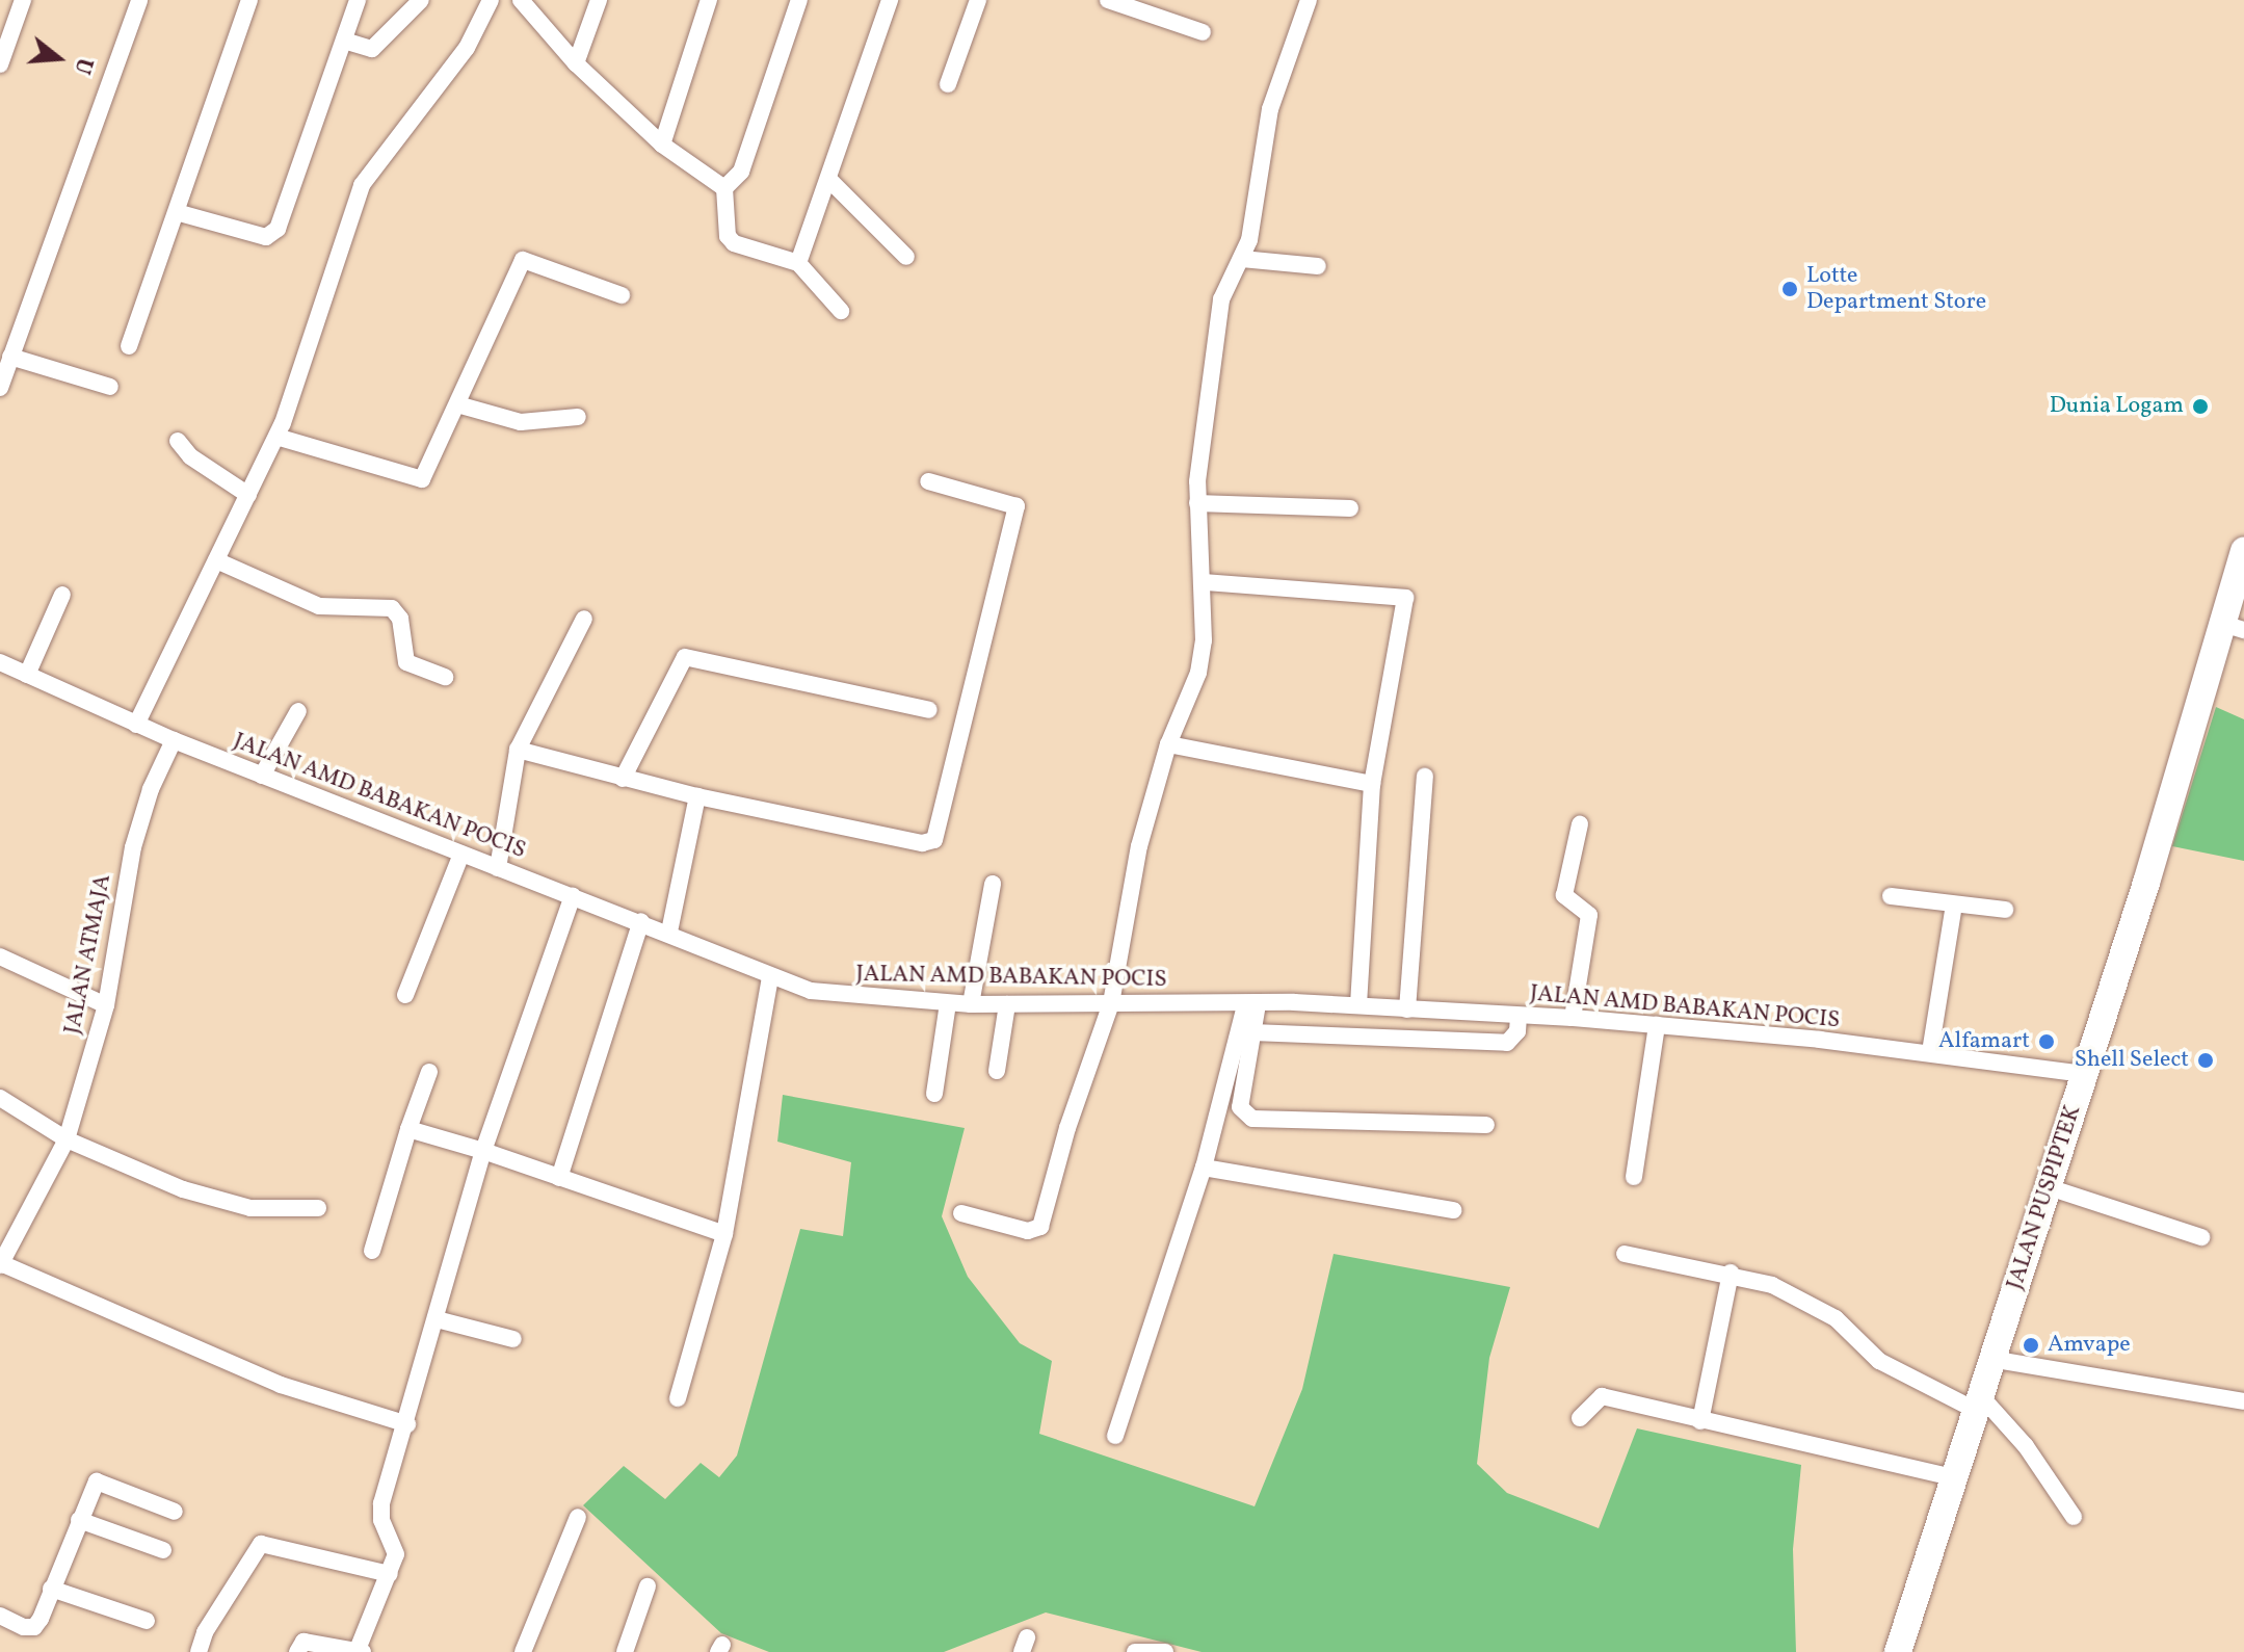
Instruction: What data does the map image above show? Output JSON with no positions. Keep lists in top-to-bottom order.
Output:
{
  "streets": {
    "main road": ["JALAN PUSPIPTEK"],
    "street": ["JALAN AMD BABAKAN POCIS", "JALAN ATMAJA"]
  },
  "crossings": [
    ["JALAN AMD BABAKAN POCIS", "JALAN ATMAJA"],
    ["JALAN AMD BABAKAN POCIS", "JALAN PUSPIPTEK"]
  ],
  "places": [
    "Lotte Department Store",
    "Dunia Logam",
    "Alfamart",
    "Shell Select",
    "Amvape"
  ],
  "north": "right"
}
